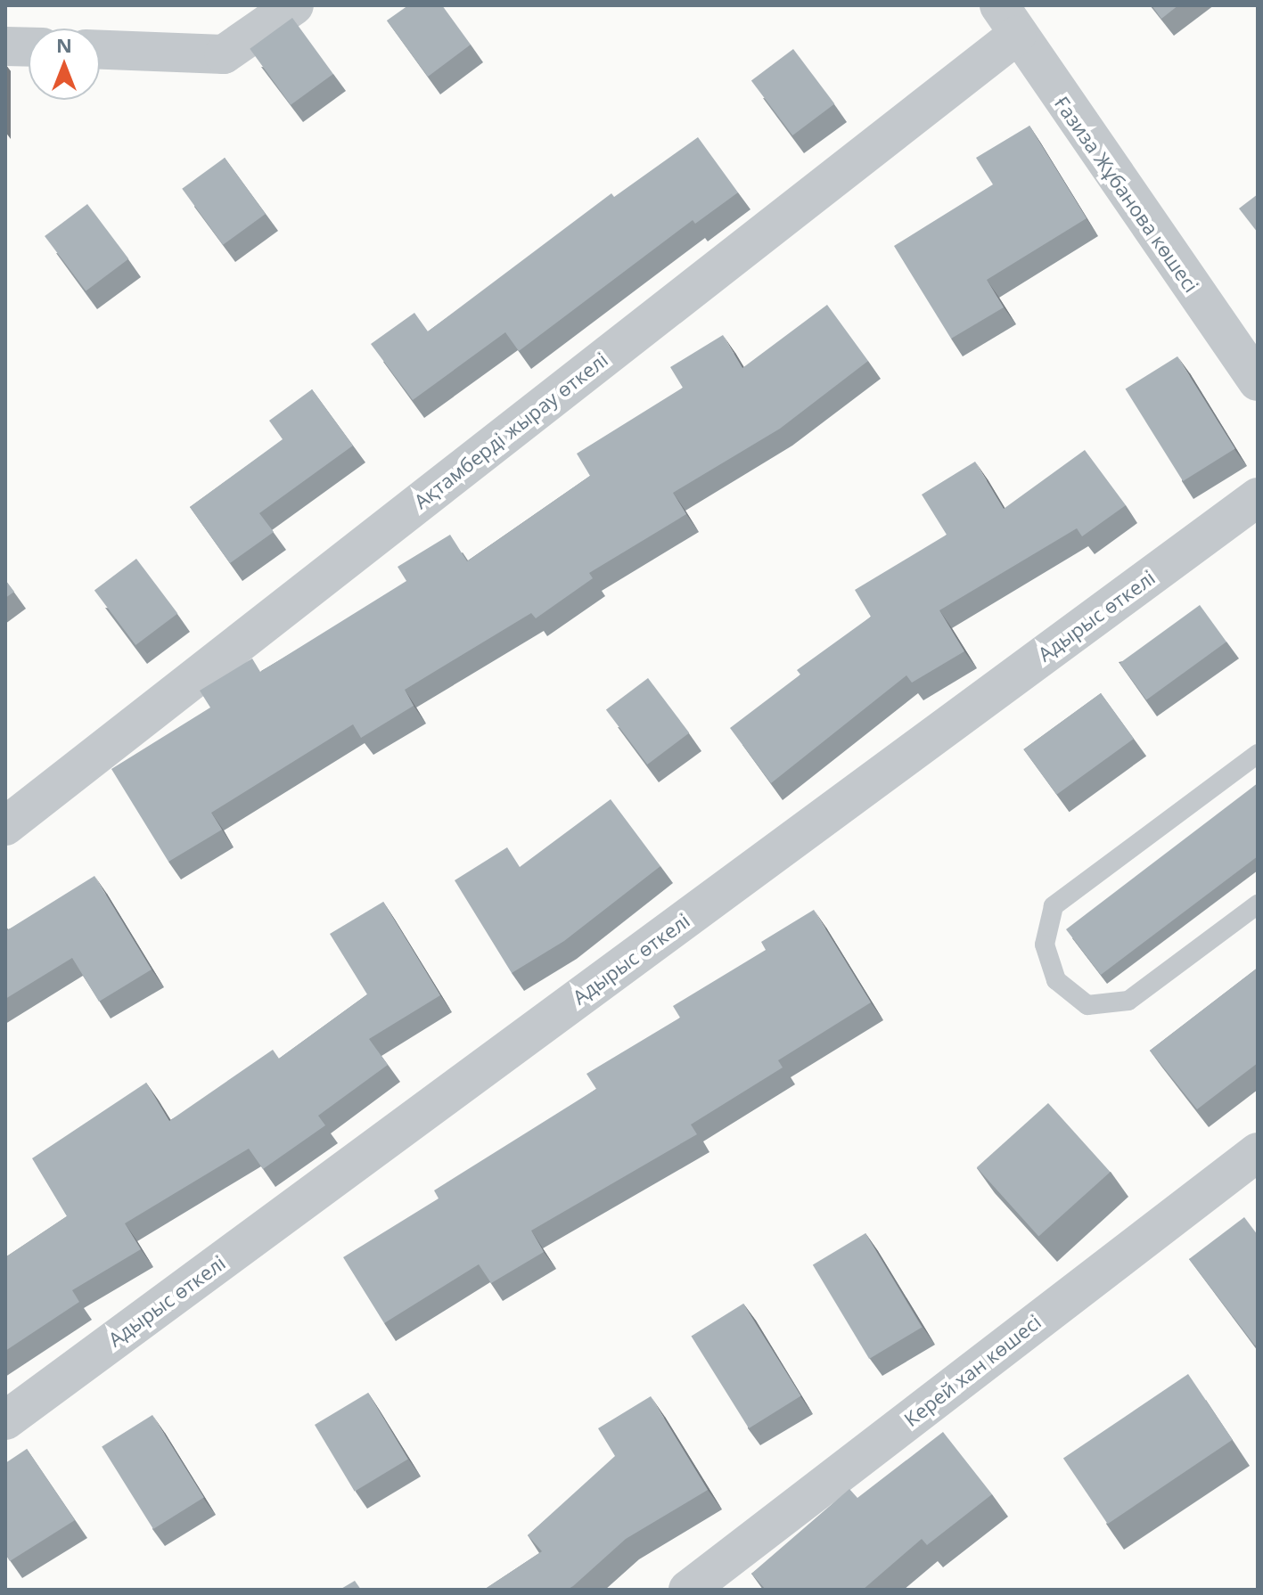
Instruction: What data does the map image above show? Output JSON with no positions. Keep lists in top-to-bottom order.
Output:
{
  "streets": {
    "street": [
      "Ғазиза Жұбанова көшесі",
      "Ақтамберді жырау өткелі",
      "Адырыс өткелі",
      "Керей хан көшесі"
    ]
  },
  "crossings": [
    ["Ғазиза Жұбанова көшесі", "Ақтамберді жырау өткелі"]
  ],
  "north": "top"
}
